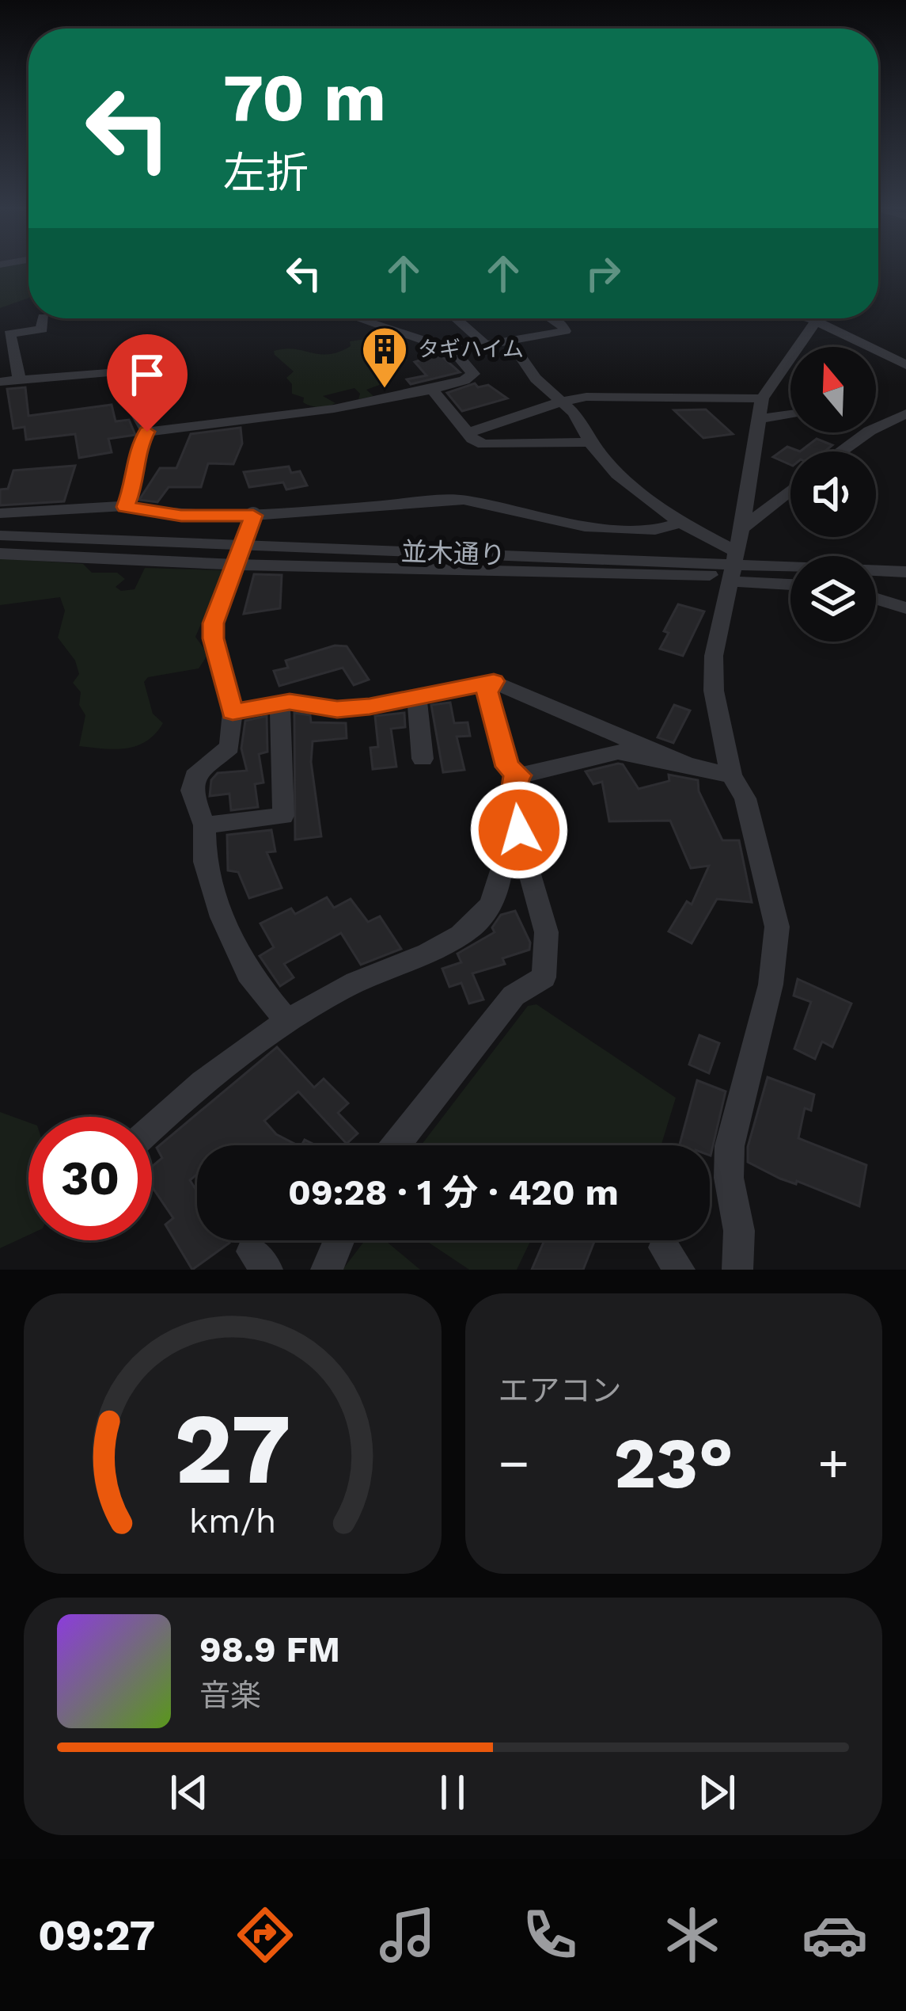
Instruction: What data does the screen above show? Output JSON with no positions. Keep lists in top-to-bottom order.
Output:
{
  "streets": {
    "street": ["並木通り"]
  },
  "places": {
    "building": ["タギハイム"]
  },
  "north": "top",
  "page": {
    "turn": ["70 m", "左折"],
    "limit": "30",
    "trip": "09:28 · 1 分 · 420 m",
    "tile": "エアコン",
    "heat": ["−", "23°", "+"],
    "song": ["98.9 FM", "音楽"],
    "tabs": "09:27",
    "gauge": ["27", "km/h"]
  }
}
